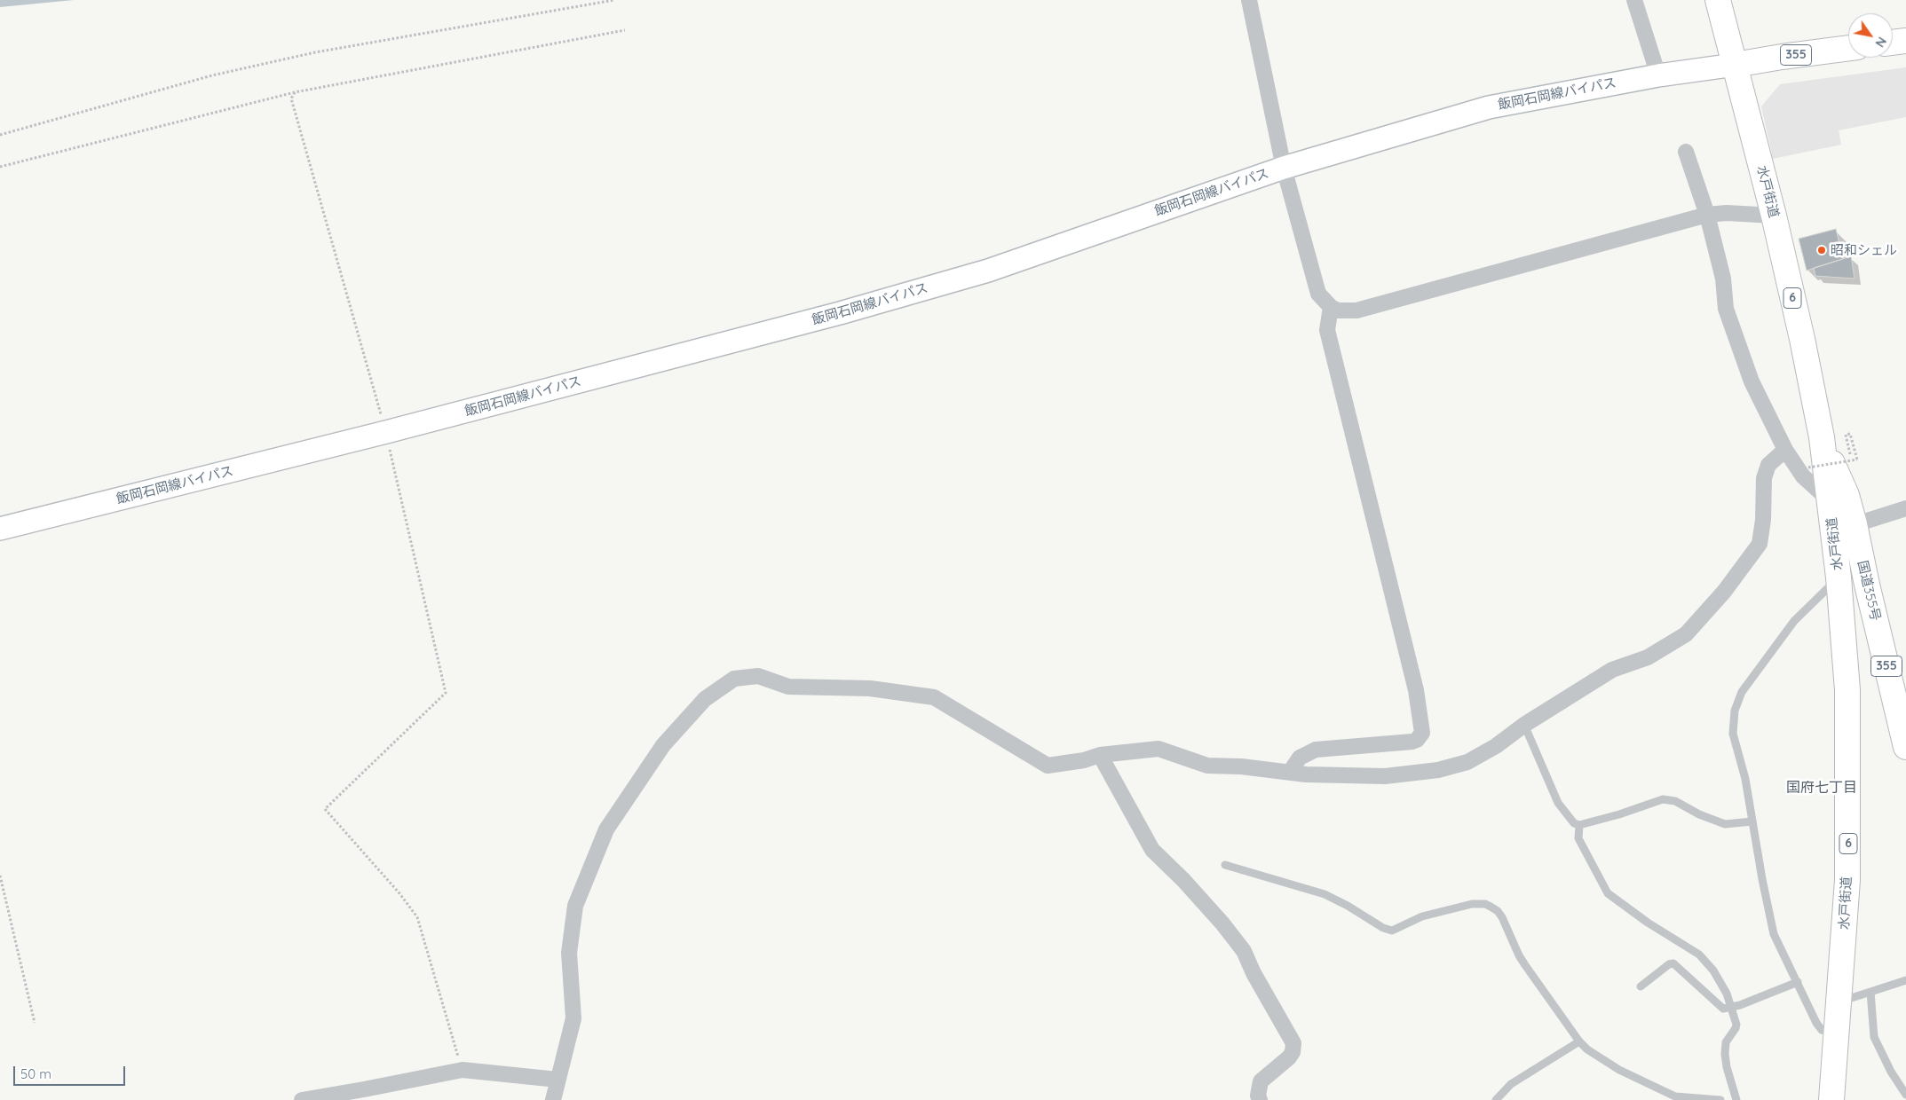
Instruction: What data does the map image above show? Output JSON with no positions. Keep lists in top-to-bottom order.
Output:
{
  "streets": {
    "highway": [
      "355",
      "水戸街道",
      "6",
      "国道355号"
    ],
    "main road": ["飯岡石岡線バイパス"]
  },
  "crossings": [
    ["355", "飯岡石岡線バイパス"],
    ["355", "水戸街道"],
    ["飯岡石岡線バイパス", "水戸街道"],
    ["水戸街道", "国道355号"]
  ],
  "districts": ["国府七丁目"],
  "places": ["昭和シェル"],
  "scale_bar": "50 m",
  "north": "bottom right"
}
